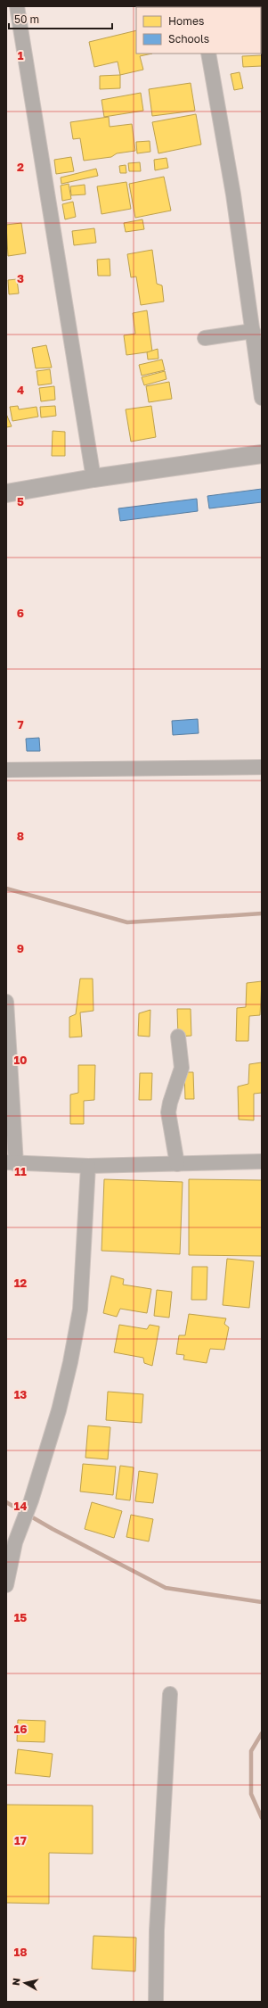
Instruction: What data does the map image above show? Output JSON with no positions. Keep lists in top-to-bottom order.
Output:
{
  "legend": ["Homes", "Schools"],
  "scale_bar": "50 m",
  "north": "left",
  "grid": {
    "rows": [
      "1",
      "2",
      "3",
      "4",
      "5",
      "6",
      "7",
      "8",
      "9",
      "10",
      "11",
      "12",
      "13",
      "14",
      "15",
      "16",
      "17",
      "18"
    ]
  }
}
